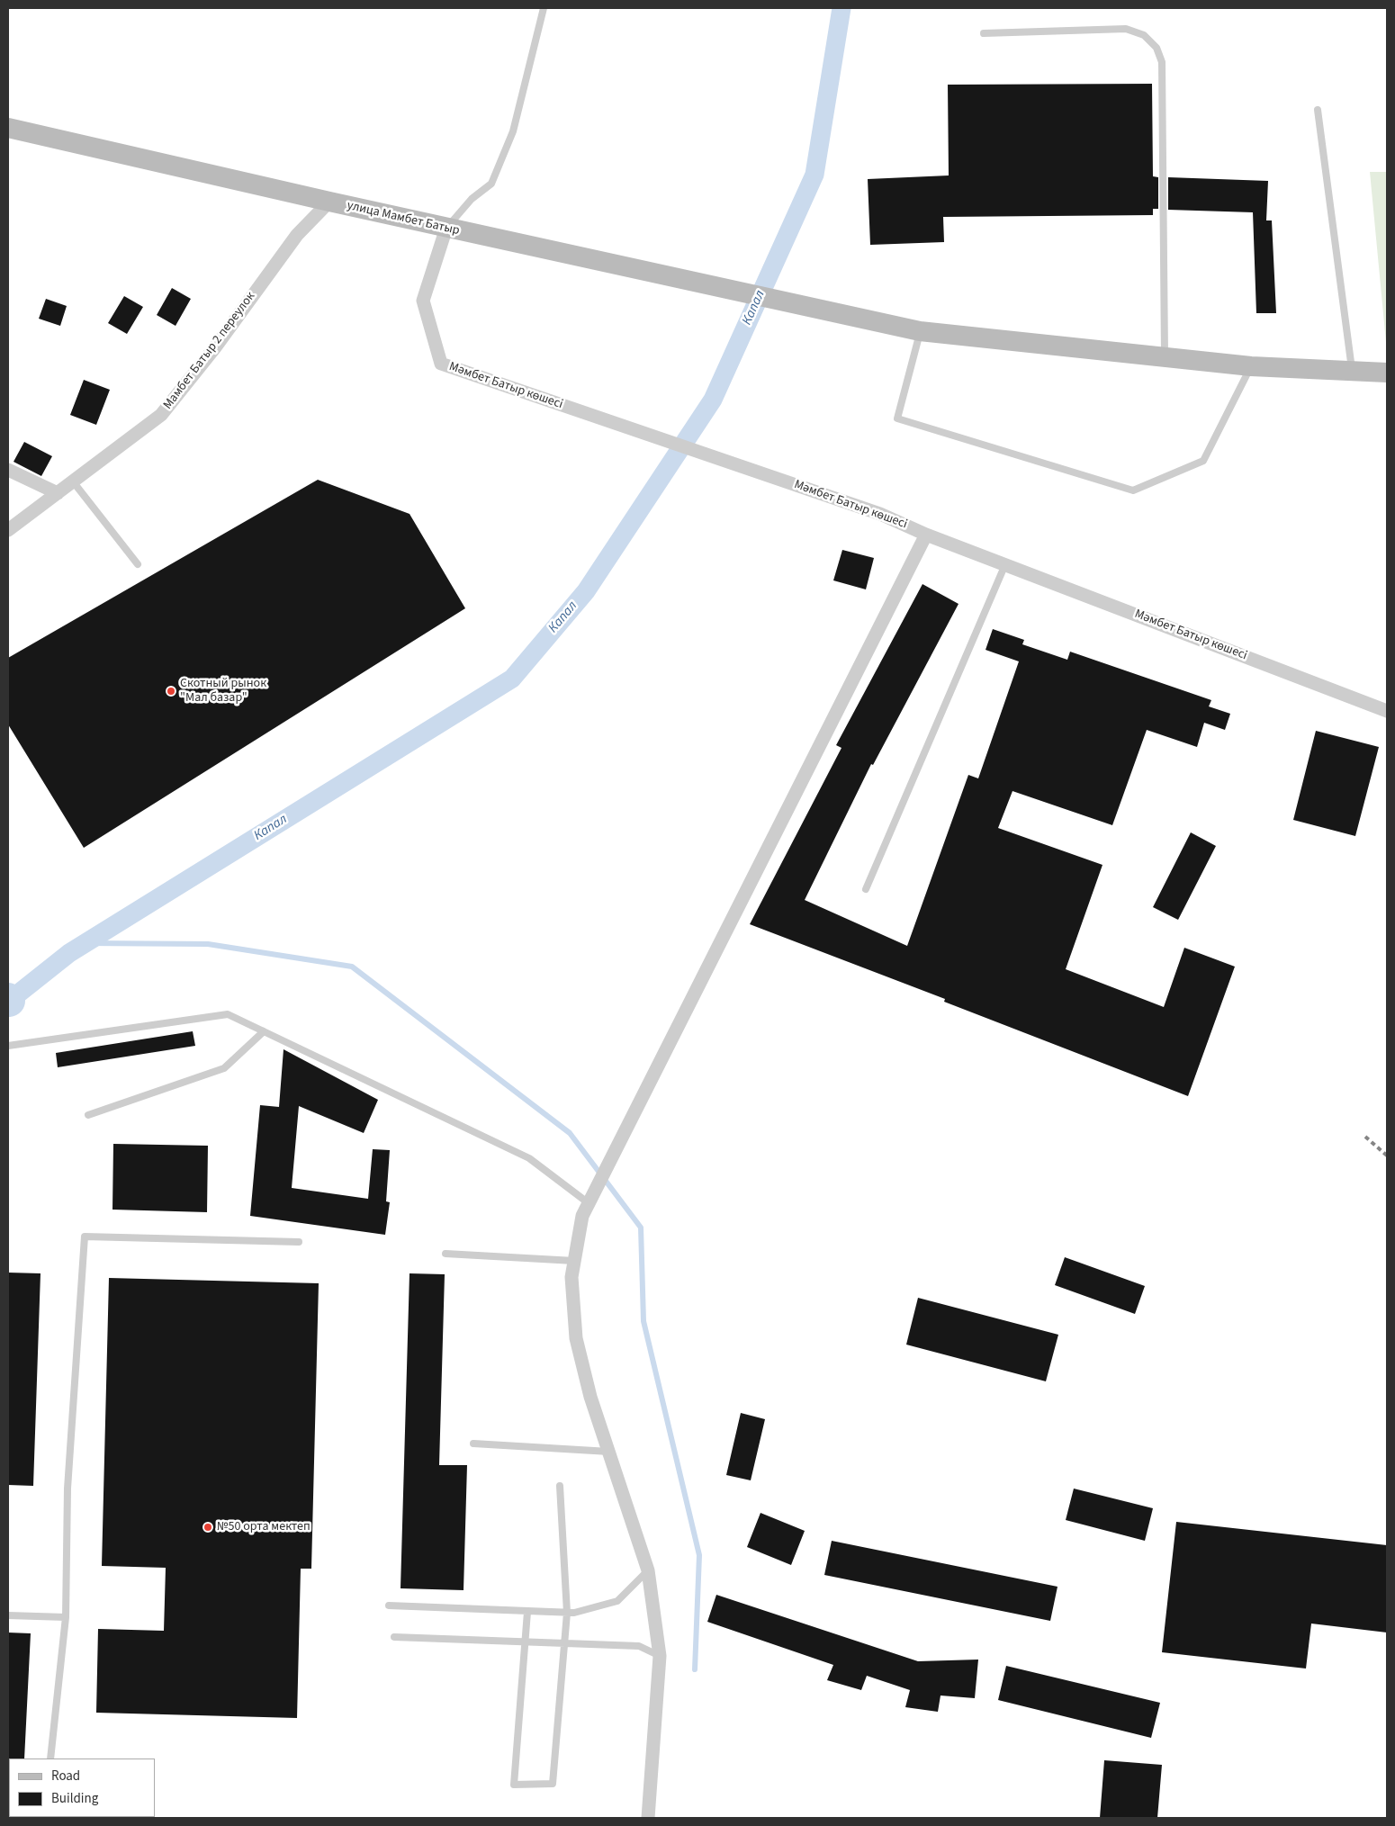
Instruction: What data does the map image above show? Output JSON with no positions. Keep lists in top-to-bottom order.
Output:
{
  "streets": {
    "main road": ["улица Мамбет Батыр"],
    "street": ["Мамбет Батыр 2 переулок", "Мәмбет Батыр көшесі"]
  },
  "crossings": [
    ["улица Мамбет Батыр", "Мамбет Батыр 2 переулок"],
    ["улица Мамбет Батыр", "Мәмбет Батыр көшесі"]
  ],
  "water": ["Капал"],
  "places": ["Скотный рынок \"Мал базар\"", "№50 орта мектеп"],
  "legend": ["Road", "Building"]
}
